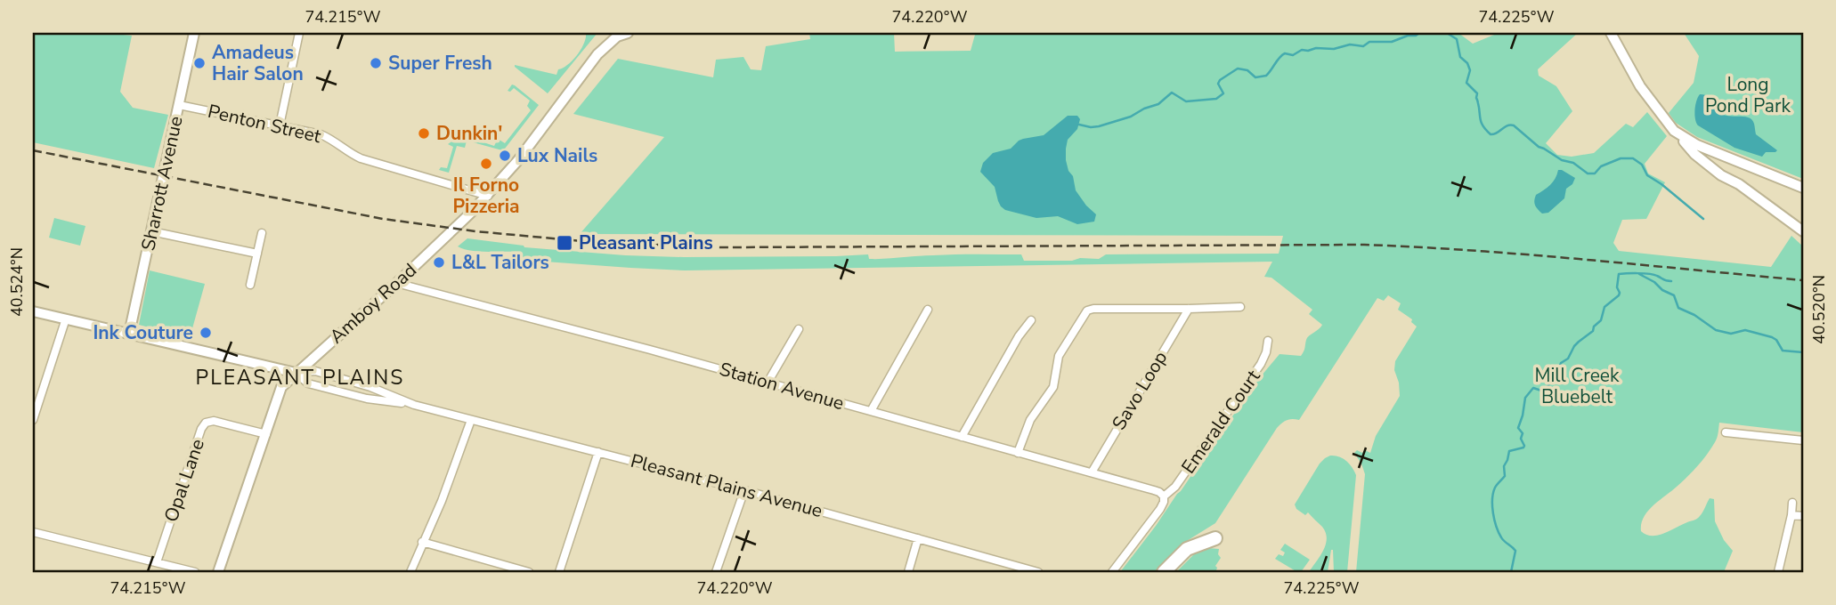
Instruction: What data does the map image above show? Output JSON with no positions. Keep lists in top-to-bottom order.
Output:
{
  "streets": {
    "main road": ["Sharrott Avenue", "Amboy Road"],
    "street": [
      "Penton Street",
      "Station Avenue",
      "Savo Loop",
      "Emerald Court",
      "Opal Lane",
      "Pleasant Plains Avenue"
    ]
  },
  "crossings": [
    ["Penton Street", "Sharrott Avenue"],
    ["Penton Street", "Amboy Road"],
    ["Amboy Road", "Station Avenue"],
    ["Amboy Road", "Opal Lane"],
    ["Amboy Road", "Pleasant Plains Avenue"],
    ["Station Avenue", "Savo Loop"],
    ["Station Avenue", "Emerald Court"]
  ],
  "districts": ["PLEASANT PLAINS"],
  "parks": ["Long Pond Park", "Mill Creek Bluebelt"],
  "places": {
    "other": [
      "Amadeus Hair Salon",
      "Super Fresh",
      "Dunkin'",
      "Lux Nails",
      "Il Forno Pizzeria",
      "L&L Tailors",
      "Ink Couture"
    ],
    "transit": ["Pleasant Plains"]
  },
  "coordinates": [
    "74.215°W",
    "74.220°W",
    "74.225°W",
    "40.524°N",
    "40.520°N"
  ]
}
